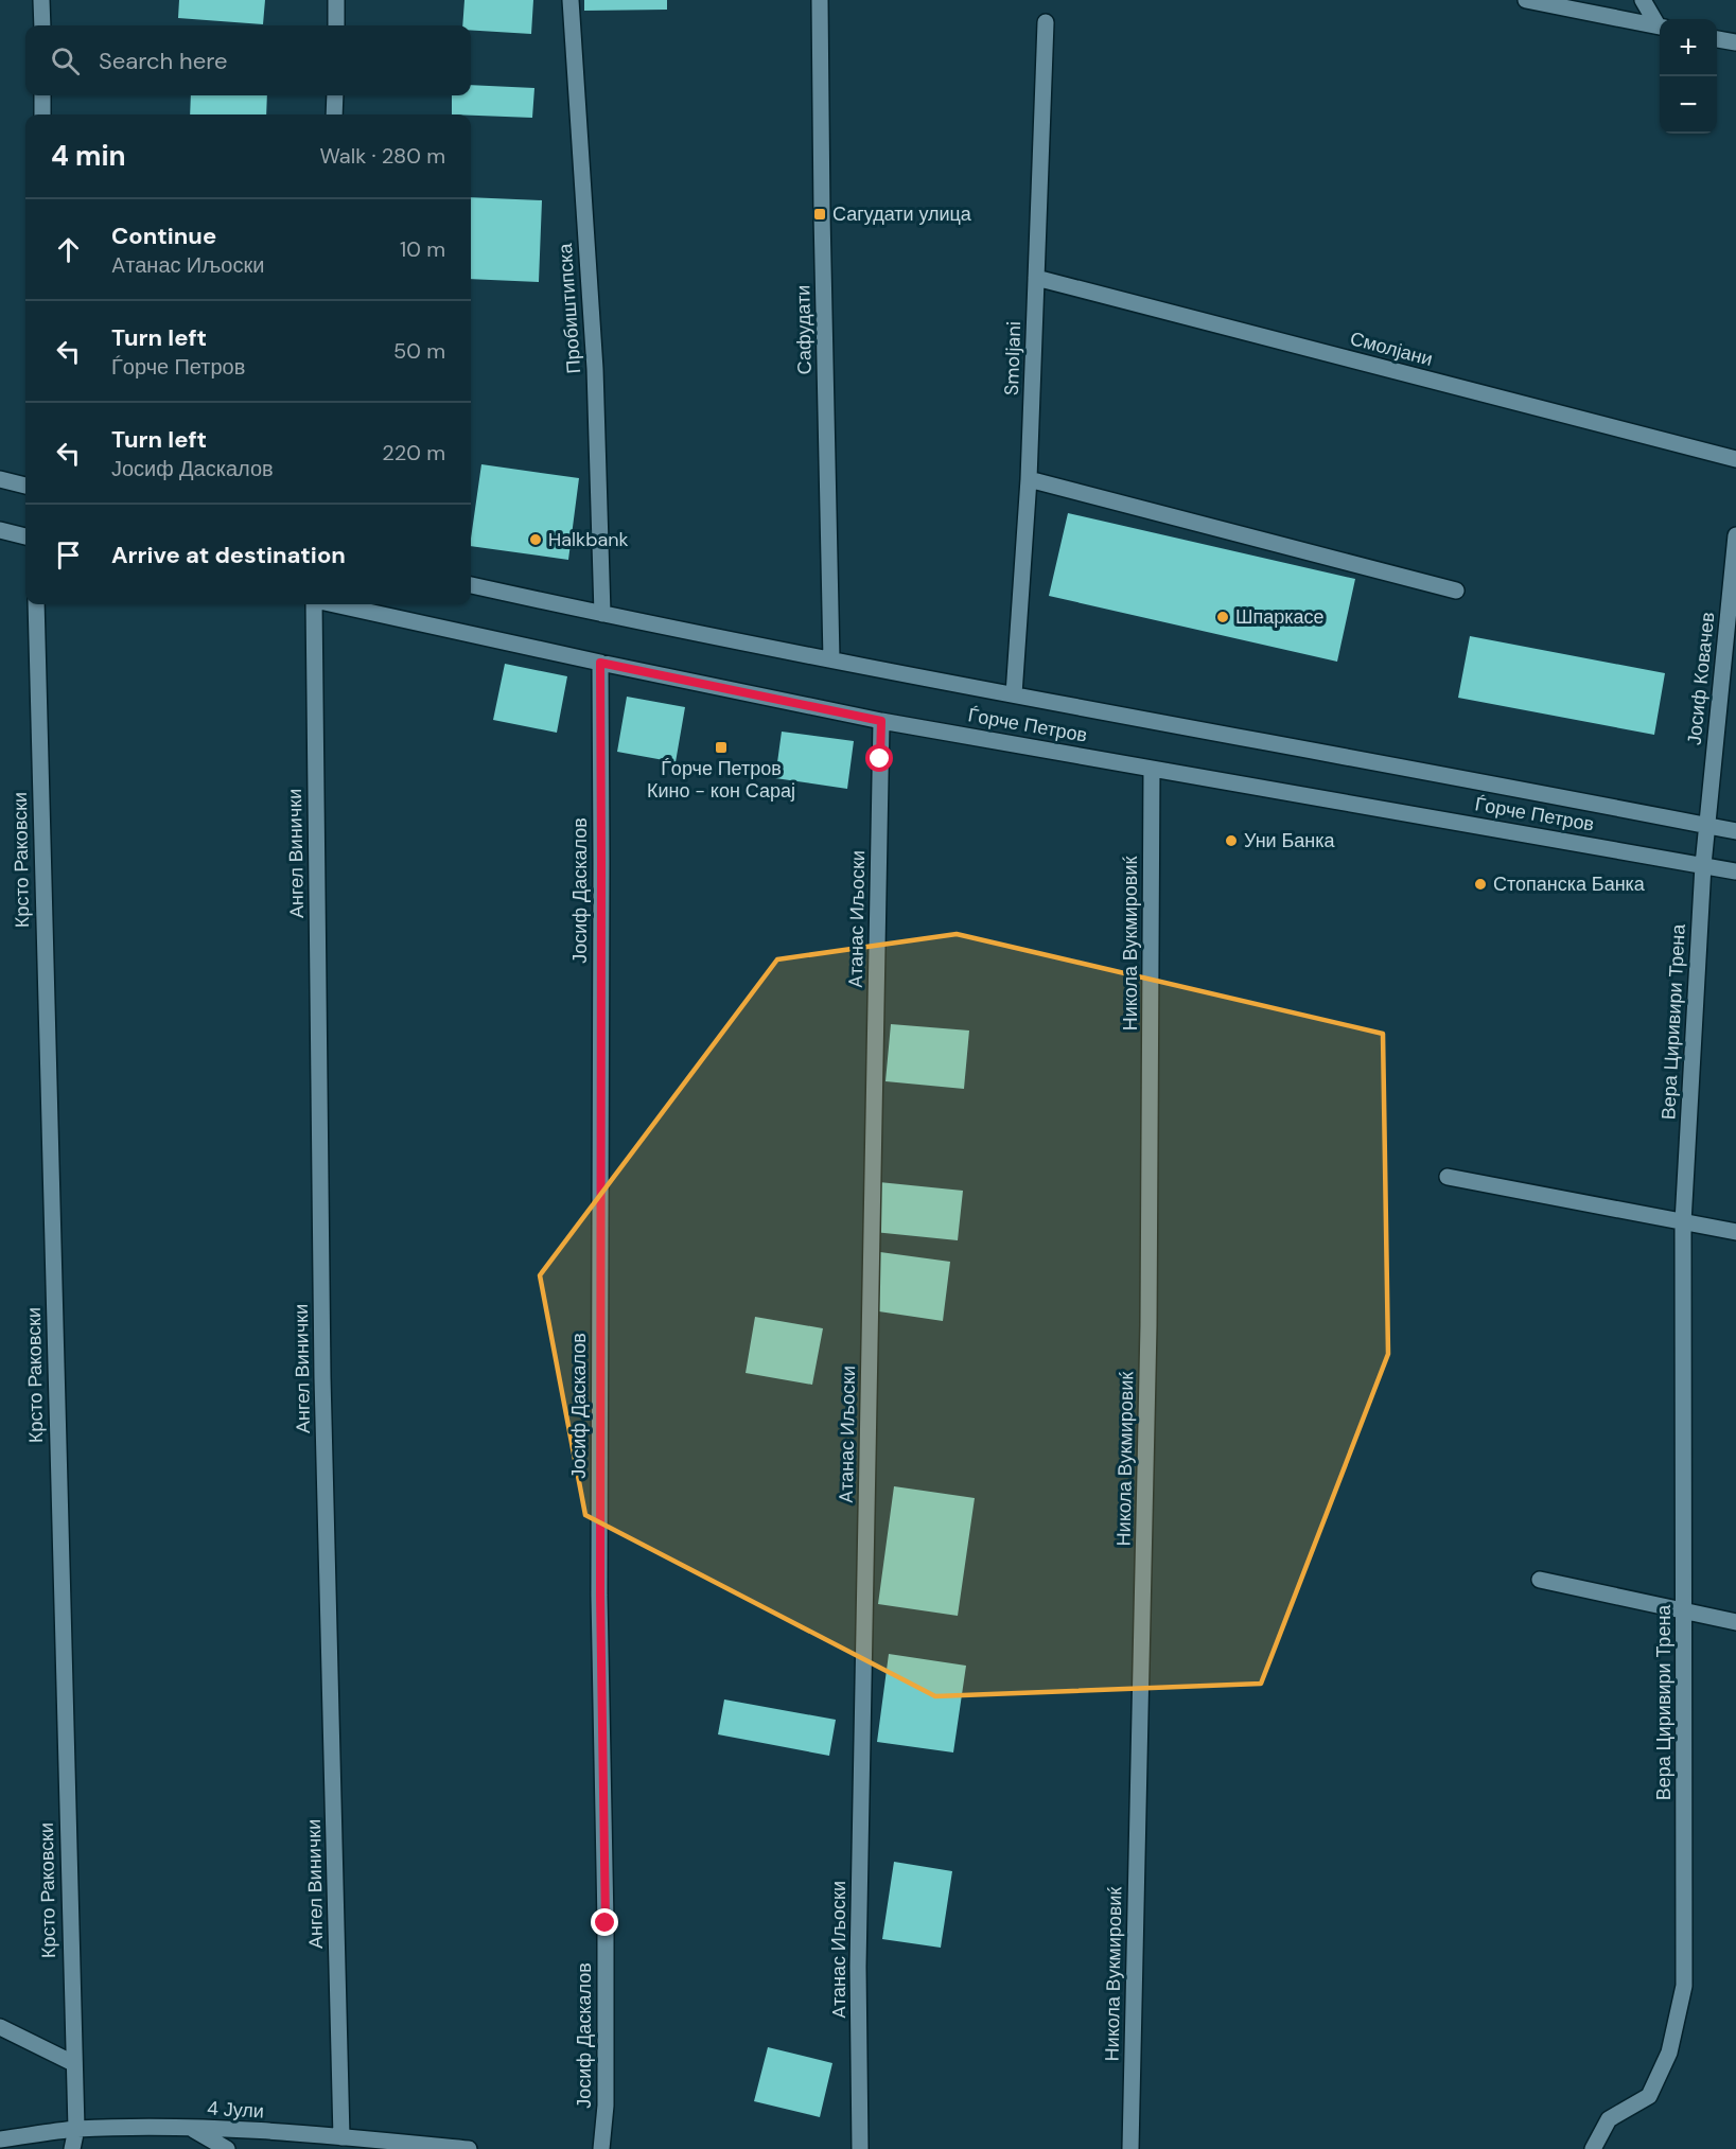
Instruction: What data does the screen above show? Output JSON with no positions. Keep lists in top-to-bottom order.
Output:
{
  "streets": {
    "street": [
      "Пробиштипска",
      "Сафудати",
      "Смолјани",
      "Smoljani",
      "Јосиф Ковачев",
      "Ѓорче Петров",
      "Ангел Винички",
      "Крсто Раковски",
      "Јосиф Даскалов",
      "Aтанас Иљоски",
      "Никола Вукмировиќ",
      "Вера Циривири Трена",
      "4 Јули"
    ]
  },
  "crossings": [
    ["Пробиштипска", "Ѓорче Петров"],
    ["Сафудати", "Ѓорче Петров"],
    ["Смолјани", "Smoljani"],
    ["Smoljani", "Ѓорче Петров"],
    ["Јосиф Ковачев", "Ѓорче Петров"],
    ["Јосиф Ковачев", "Вера Циривири Трена"],
    ["Ѓорче Петров", "Јосиф Даскалов"],
    ["Ѓорче Петров", "Aтанас Иљоски"],
    ["Ѓорче Петров", "Никола Вукмировиќ"],
    ["Ѓорче Петров", "Вера Циривири Трена"],
    ["Ангел Винички", "4 Јули"],
    ["Крсто Раковски", "4 Јули"]
  ],
  "places": {
    "transit": ["Сагудати улица", "Ѓорче Петров Кино - кон Сарај"],
    "other": [
      "Halkbank",
      "Шпаркасе",
      "Уни Банка",
      "Стопанска Банка"
    ]
  },
  "page": {
    "map_buttons": ["+", "−"],
    "search": "Search here",
    "heading": ["4 min", "Walk · 280 m"],
    "list": [
      ["Continue", "Aтанас Иљоски", "10 m"],
      ["Turn left", "Ѓорче Петров", "50 m"],
      ["Turn left", "Јосиф Даскалов", "220 m"],
      "Arrive at destination"
    ]
  }
}
